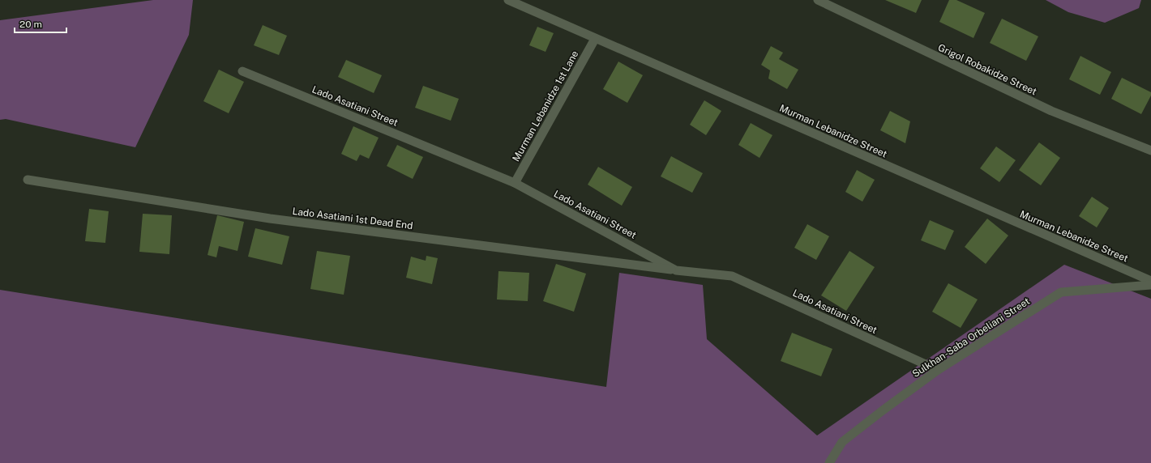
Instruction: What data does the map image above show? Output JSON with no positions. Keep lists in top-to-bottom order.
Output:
{
  "streets": {
    "street": [
      "Grigol Robakidze Street",
      "Lado Asatiani Street",
      "Murman Lebanidze 1st Lane",
      "Murman Lebanidze Street",
      "Lado Asatiani 1st Dead End",
      "Sulkhan-Saba Orbeliani Street"
    ]
  },
  "crossings": [
    ["Lado Asatiani Street", "Murman Lebanidze 1st Lane"],
    ["Lado Asatiani Street", "Lado Asatiani 1st Dead End"],
    ["Lado Asatiani Street", "Sulkhan-Saba Orbeliani Street"],
    ["Murman Lebanidze 1st Lane", "Murman Lebanidze Street"]
  ],
  "scale_bar": "20 m"
}
